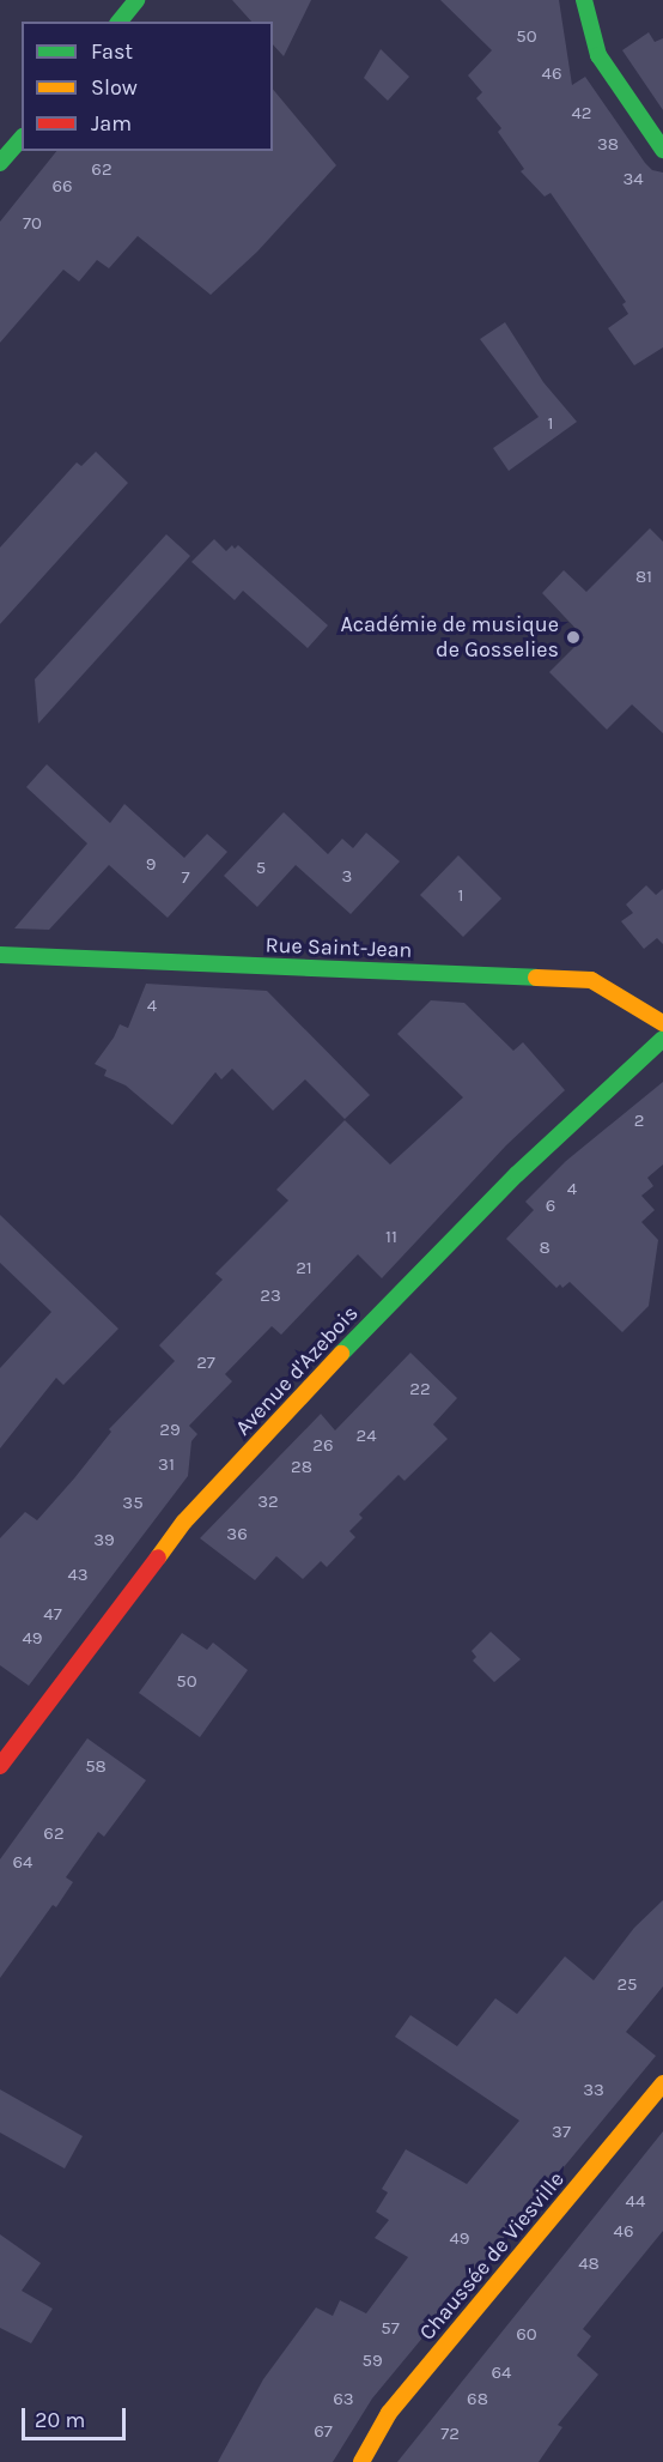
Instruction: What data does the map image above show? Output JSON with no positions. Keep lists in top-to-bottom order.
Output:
{
  "streets": {
    "street": ["Rue Saint-Jean", "Avenue d'Azebois", "Chaussée de Viesville"]
  },
  "places": ["Académie de musique de Gosselies"],
  "house_numbers": [
    "50",
    "46",
    "42",
    "38",
    "62",
    "34",
    "66",
    "70",
    "1",
    "81",
    "9",
    "5",
    "3",
    "7",
    "1",
    "4",
    "2",
    "4",
    "6",
    "11",
    "8",
    "21",
    "23",
    "27",
    "22",
    "29",
    "24",
    "26",
    "31",
    "28",
    "32",
    "35",
    "36",
    "39",
    "43",
    "47",
    "49",
    "50",
    "58",
    "62",
    "64",
    "25",
    "33",
    "37",
    "44",
    "46",
    "49",
    "48",
    "57",
    "60",
    "59",
    "64",
    "63",
    "68",
    "67",
    "72"
  ],
  "legend": ["Fast", "Slow", "Jam"],
  "scale_bar": "20 m"
}
